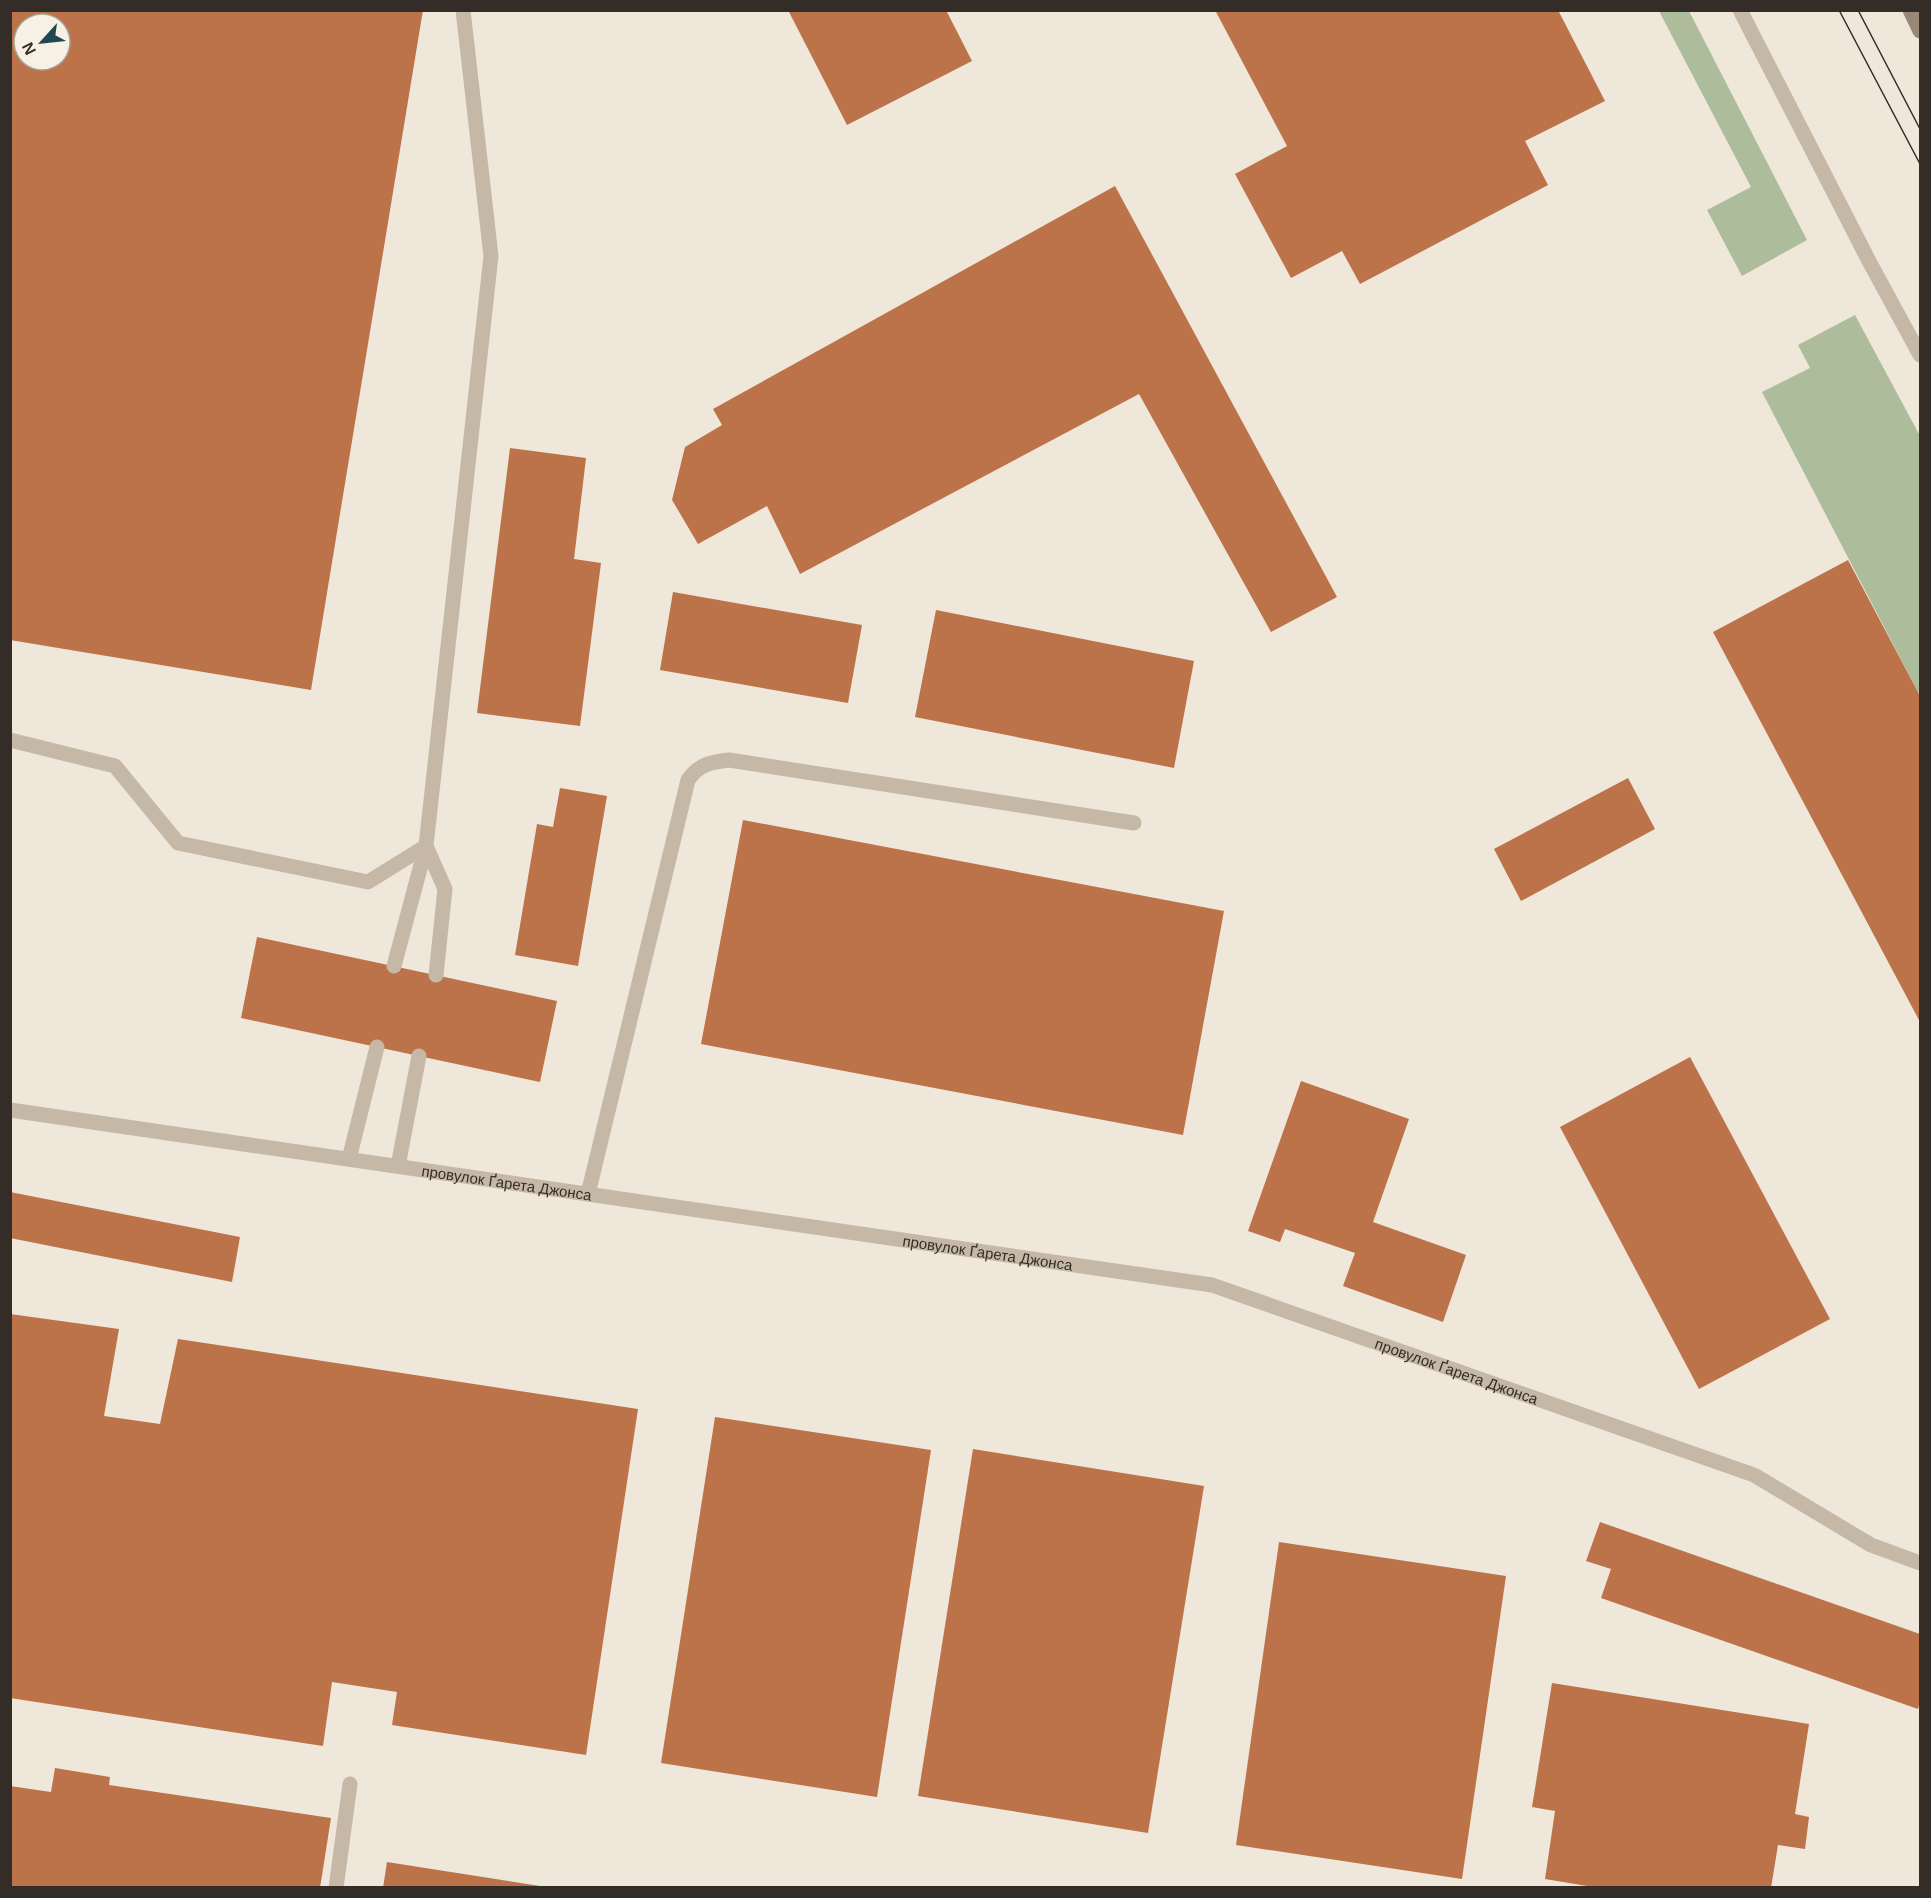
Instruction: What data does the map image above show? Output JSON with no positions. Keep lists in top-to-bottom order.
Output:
{
  "streets": {
    "street": ["провулок Ґарета Джонса"]
  },
  "north": "bottom left"
}
